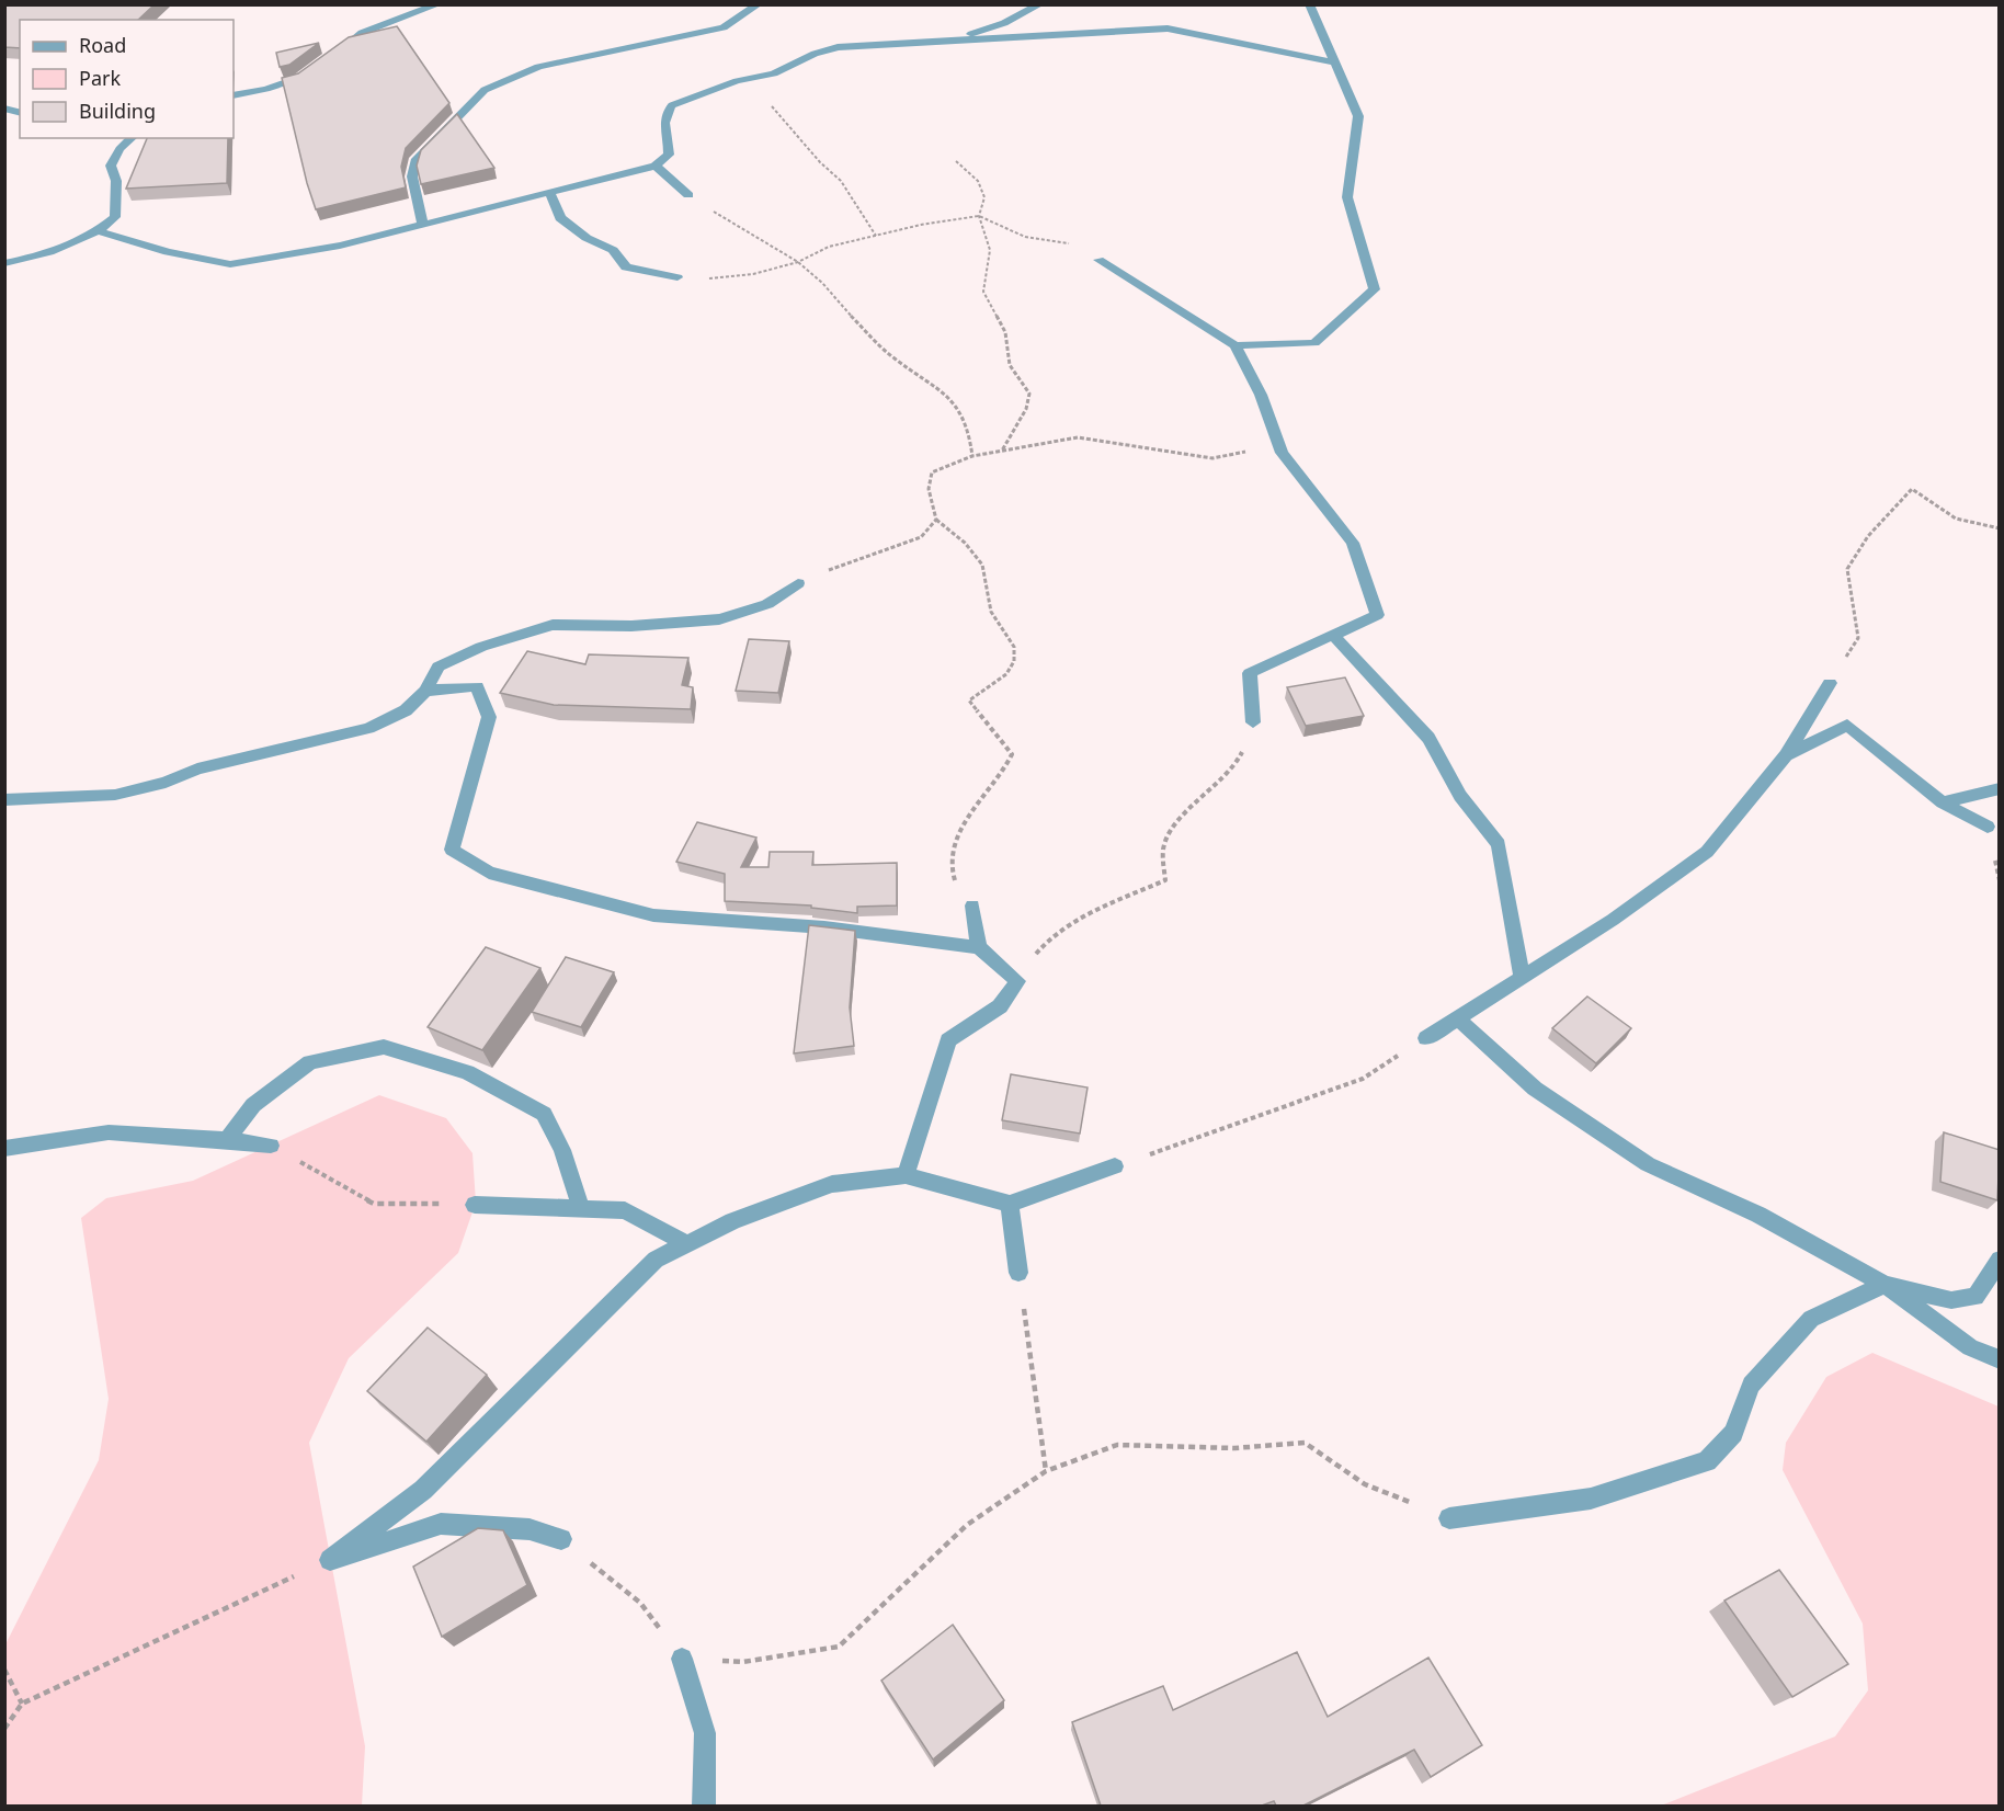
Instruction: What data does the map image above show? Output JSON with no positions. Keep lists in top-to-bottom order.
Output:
{
  "legend": ["Road", "Park", "Building"]
}
